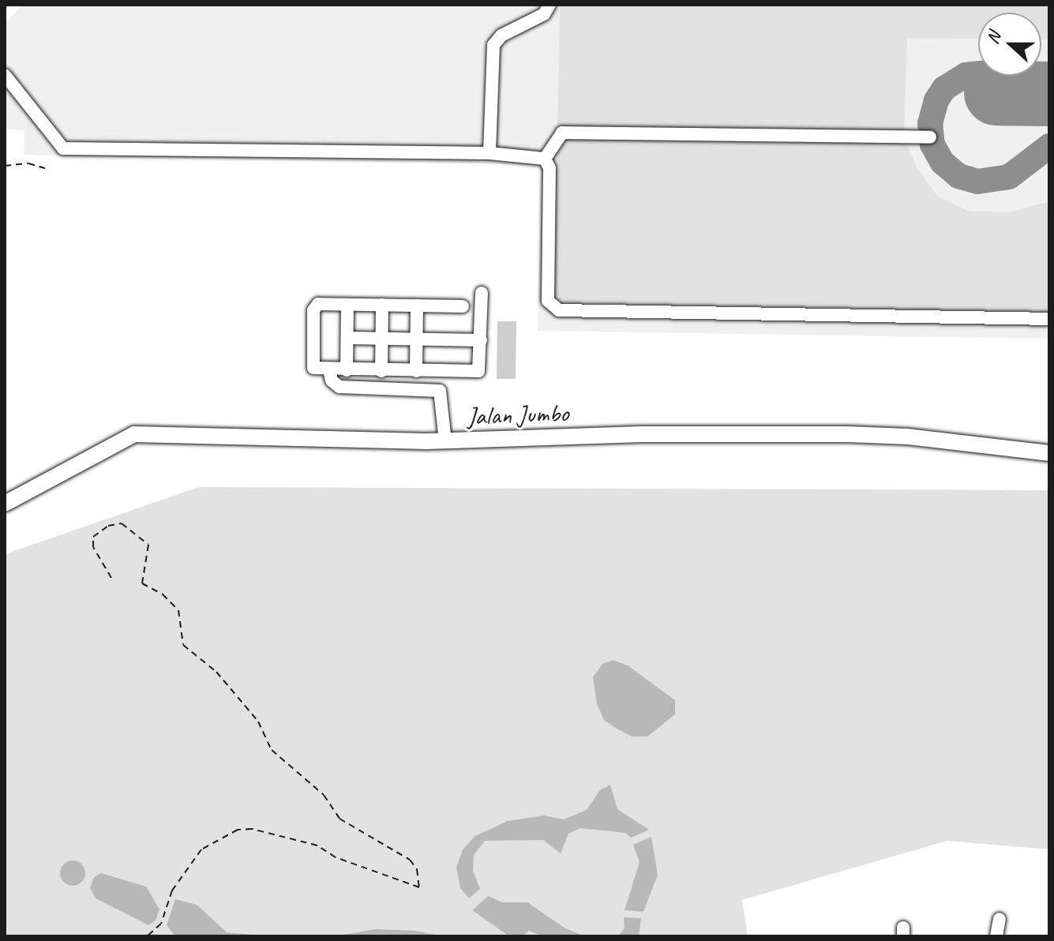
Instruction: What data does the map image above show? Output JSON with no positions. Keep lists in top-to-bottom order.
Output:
{
  "streets": {
    "main road": ["Jalan Jumbo"]
  },
  "north": "left"
}
